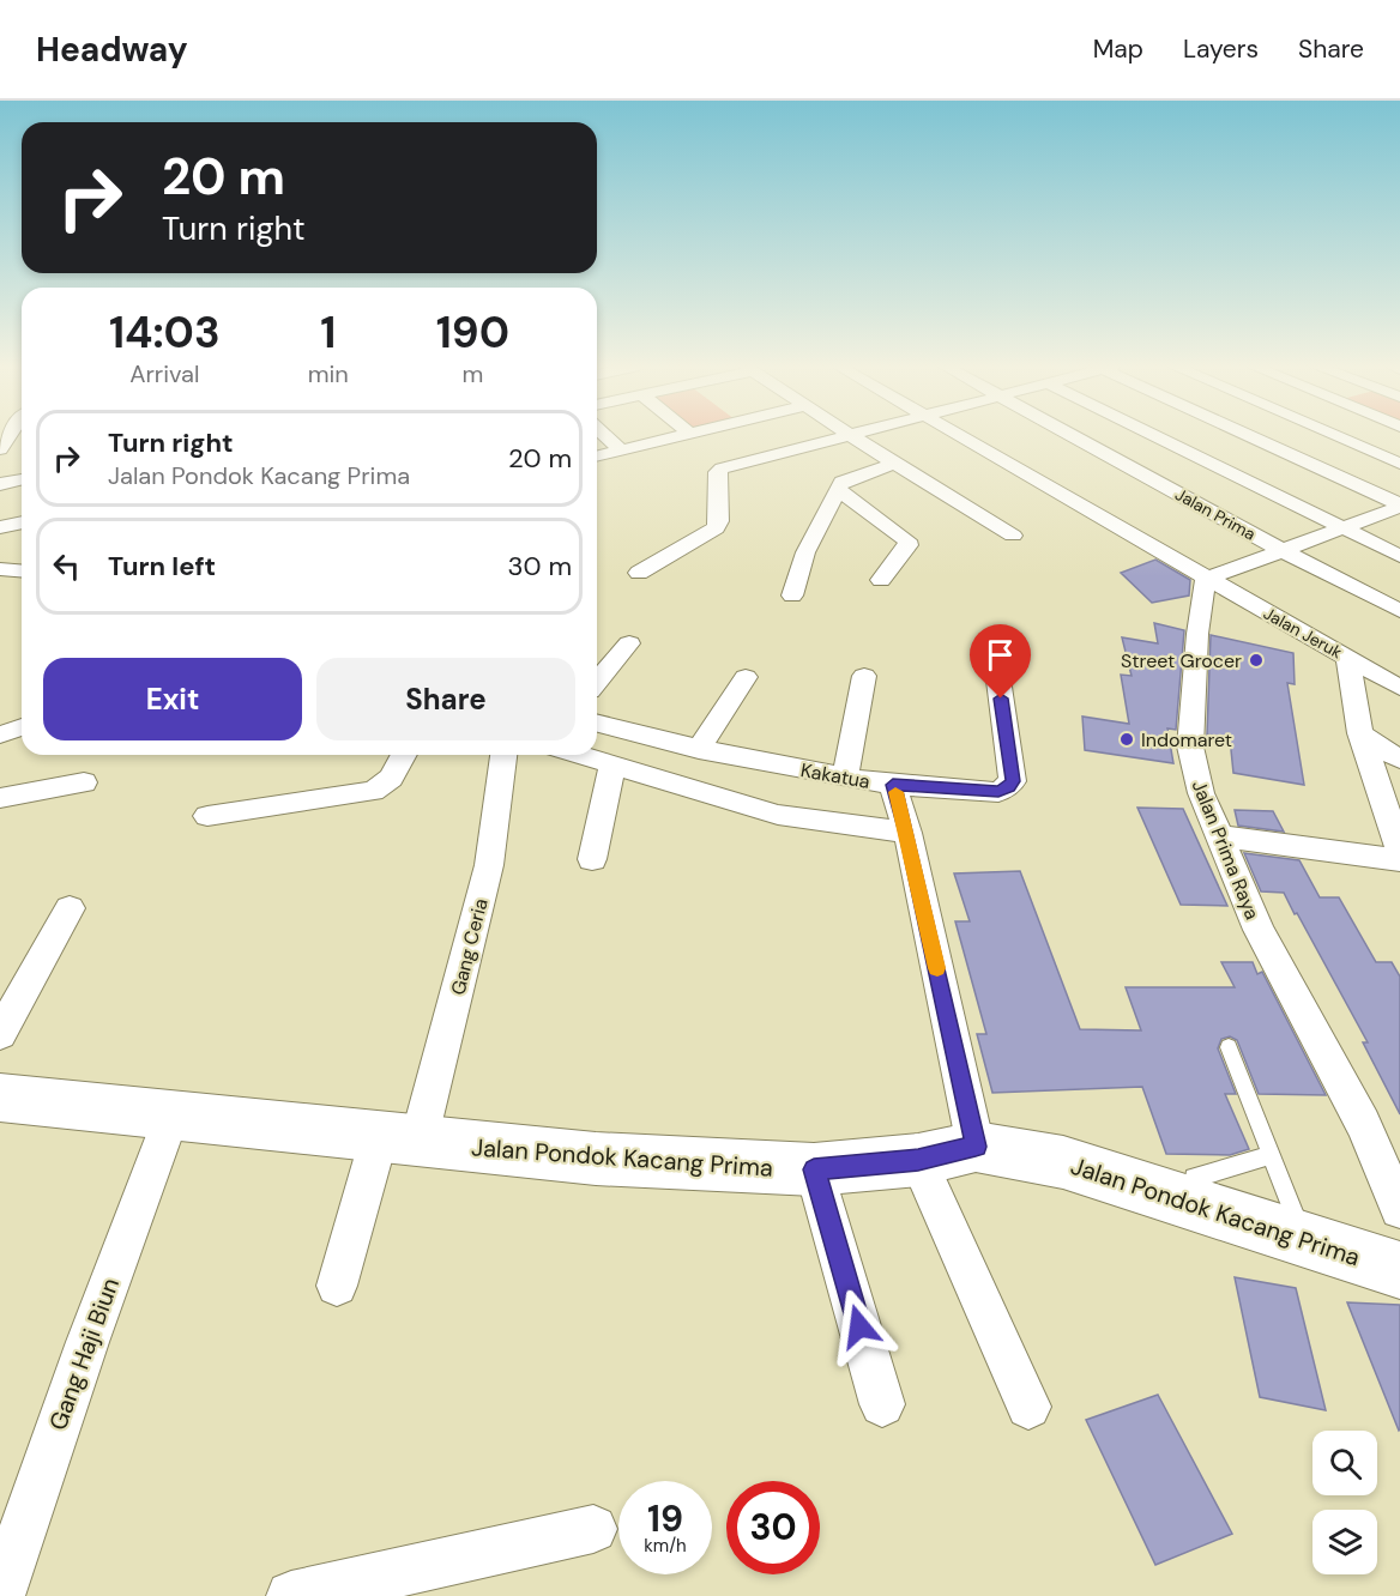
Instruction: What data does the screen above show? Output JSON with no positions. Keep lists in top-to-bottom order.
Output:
{
  "streets": {
    "street": [
      "Jalan Prima",
      "Jalan Jeruk",
      "Kakatua",
      "Jalan Prima Raya",
      "Gang Ceria",
      "Jalan Pondok Kacang Prima",
      "Gang Haji Biun"
    ]
  },
  "crossings": [
    ["Jalan Jeruk", "Jalan Prima Raya"],
    ["Gang Ceria", "Jalan Pondok Kacang Prima"],
    ["Jalan Pondok Kacang Prima", "Gang Haji Biun"]
  ],
  "places": ["Street Grocer", "Indomaret"],
  "page": {
    "header": "Headway",
    "nav": ["Map", "Layers", "Share"],
    "turn": ["20 m", "Turn right"],
    "eta": [
      "14:03",
      "Arrival",
      "1",
      "min",
      "190",
      "m"
    ],
    "list": [
      {
        "name": "Turn right",
        "note": "Jalan Pondok Kacang Prima",
        "value": "20 m"
      },
      {
        "name": "Turn left",
        "value": "30 m"
      }
    ],
    "buttons": ["Exit", "Share"],
    "speed": "19 km/h",
    "limit": "30"
  }
}
